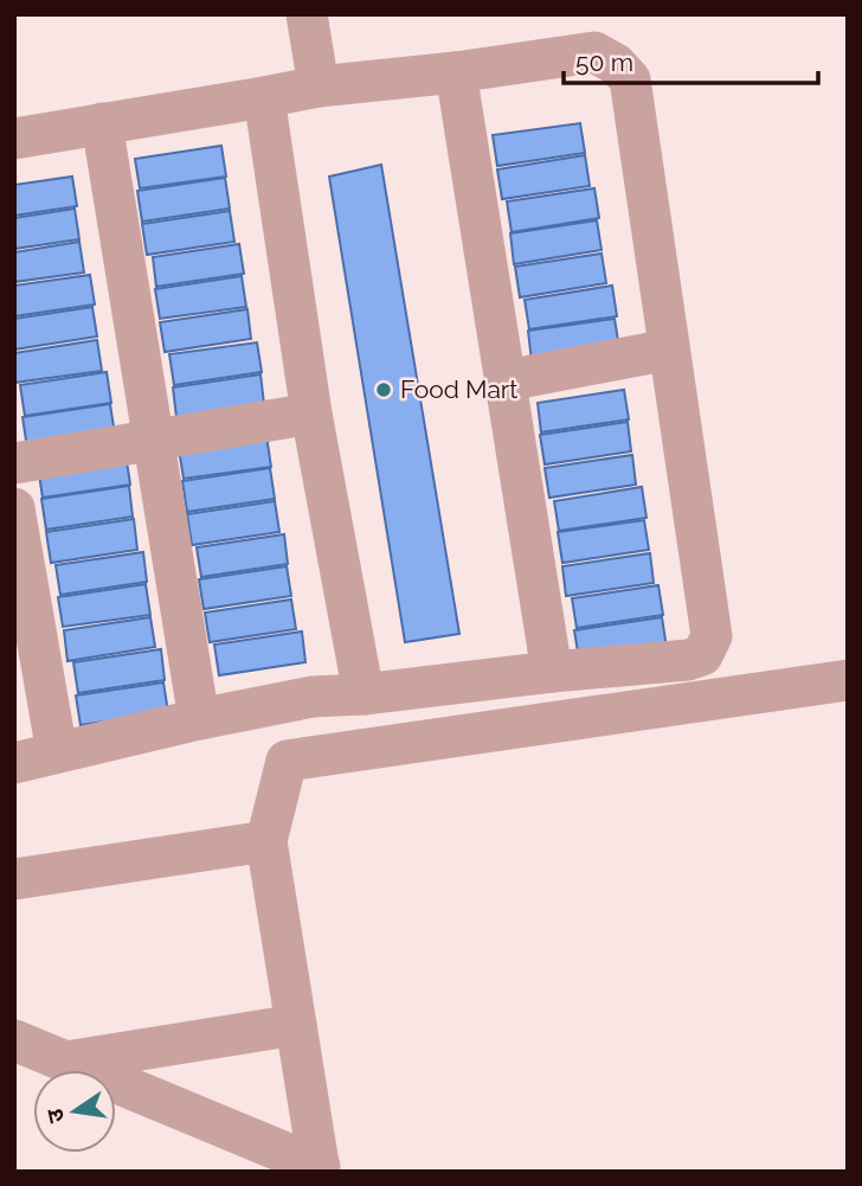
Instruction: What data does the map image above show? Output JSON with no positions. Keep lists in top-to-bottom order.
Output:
{
  "places": ["Food Mart"],
  "scale_bar": "50 m",
  "north": "left"
}
